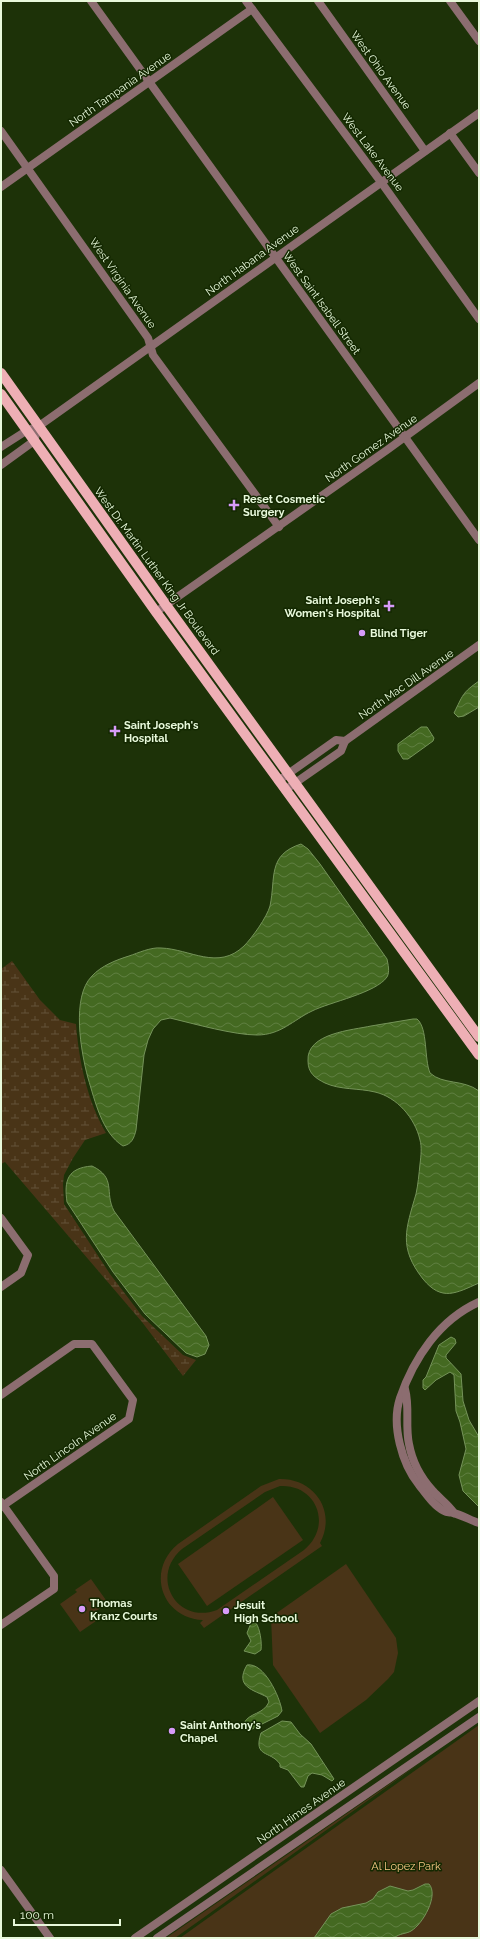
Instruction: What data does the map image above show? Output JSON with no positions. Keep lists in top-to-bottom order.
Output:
{
  "streets": {
    "main road": ["West Dr. Martin Luther King Jr Boulevard"],
    "street": [
      "West Ohio Avenue",
      "North Tampania Avenue",
      "West Lake Avenue",
      "North Habana Avenue",
      "West Virginia Avenue",
      "West Saint Isabell Street",
      "North Gomez Avenue",
      "North Mac Dill Avenue",
      "North Lincoln Avenue",
      "North Himes Avenue"
    ]
  },
  "crossings": [
    ["West Ohio Avenue", "North Habana Avenue"],
    ["North Tampania Avenue", "West Lake Avenue"],
    ["North Tampania Avenue", "West Virginia Avenue"],
    ["North Tampania Avenue", "West Saint Isabell Street"],
    ["West Lake Avenue", "North Habana Avenue"],
    ["North Habana Avenue", "West Virginia Avenue"],
    ["North Habana Avenue", "West Saint Isabell Street"],
    ["North Habana Avenue", "West Dr. Martin Luther King Jr Boulevard"],
    ["West Virginia Avenue", "North Gomez Avenue"],
    ["West Saint Isabell Street", "North Gomez Avenue"],
    ["North Gomez Avenue", "West Dr. Martin Luther King Jr Boulevard"],
    ["West Dr. Martin Luther King Jr Boulevard", "North Mac Dill Avenue"]
  ],
  "parks": ["Al Lopez Park"],
  "places": {
    "health": ["Reset Cosmetic Surgery", "Saint Joseph's Women's Hospital", "Saint Joseph's Hospital"],
    "other": [
      "Blind Tiger",
      "Thomas Kranz Courts",
      "Jesuit High School",
      "Saint Anthony's Chapel"
    ]
  },
  "scale_bar": "100 m"
}
